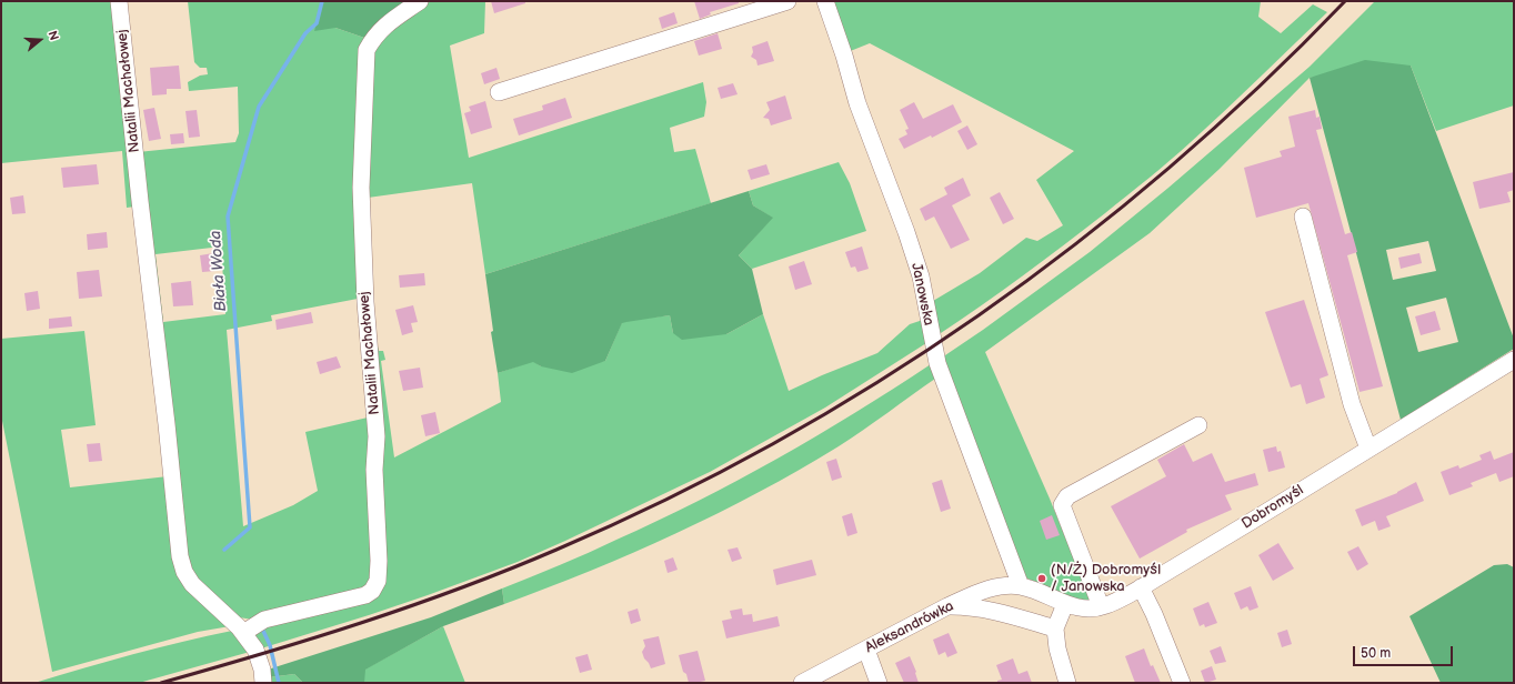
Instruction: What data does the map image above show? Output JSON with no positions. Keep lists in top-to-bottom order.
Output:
{
  "streets": {
    "street": [
      "Natalii Machałowej",
      "Janowska",
      "Dobromyśl",
      "Aleksandrówka"
    ]
  },
  "crossings": [
    ["Janowska", "Dobromyśl"],
    ["Janowska", "Aleksandrówka"],
    ["Dobromyśl", "Aleksandrówka"]
  ],
  "water": ["Biała Woda"],
  "places": ["(N/Ż) Dobromyśl / Janowska"],
  "scale_bar": "50 m",
  "north": "right"
}
